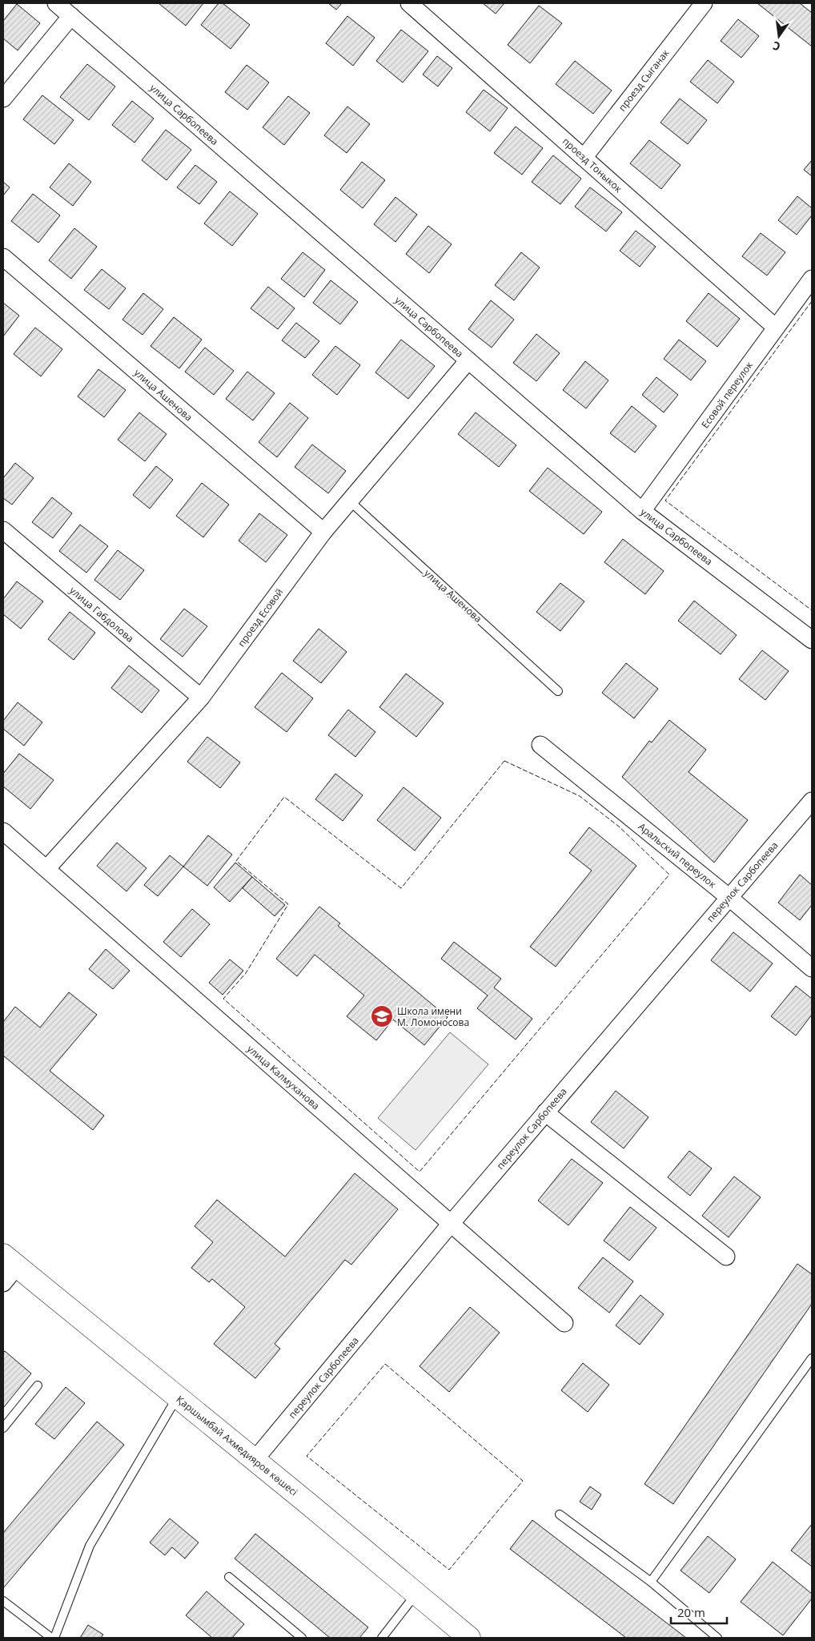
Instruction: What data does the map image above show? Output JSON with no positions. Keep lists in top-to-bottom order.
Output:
{
  "streets": {
    "main road": ["Қаршымбай Ахмедияров көшесі"],
    "street": [
      "проезд Сыганак",
      "улица Сарбопеева",
      "проезд Тоныкок",
      "улица Ашенова",
      "Есовой переулок",
      "улица Габдолова",
      "проезд Есовой",
      "Аральский переулок",
      "переулок Сарбопеева",
      "улица Калмуханова"
    ]
  },
  "crossings": [
    ["проезд Сыганак", "проезд Тоныкок"],
    ["улица Сарбопеева", "Есовой переулок"],
    ["улица Сарбопеева", "проезд Есовой"],
    ["проезд Тоныкок", "Есовой переулок"],
    ["улица Ашенова", "проезд Есовой"],
    ["улица Габдолова", "проезд Есовой"],
    ["проезд Есовой", "улица Калмуханова"],
    ["Аральский переулок", "переулок Сарбопеева"],
    ["переулок Сарбопеева", "улица Калмуханова"],
    ["переулок Сарбопеева", "Қаршымбай Ахмедияров көшесі"]
  ],
  "places": {
    "school or university": ["Школа имени М. Ломоносова"]
  },
  "scale_bar": "20 m",
  "north": "bottom"
}
